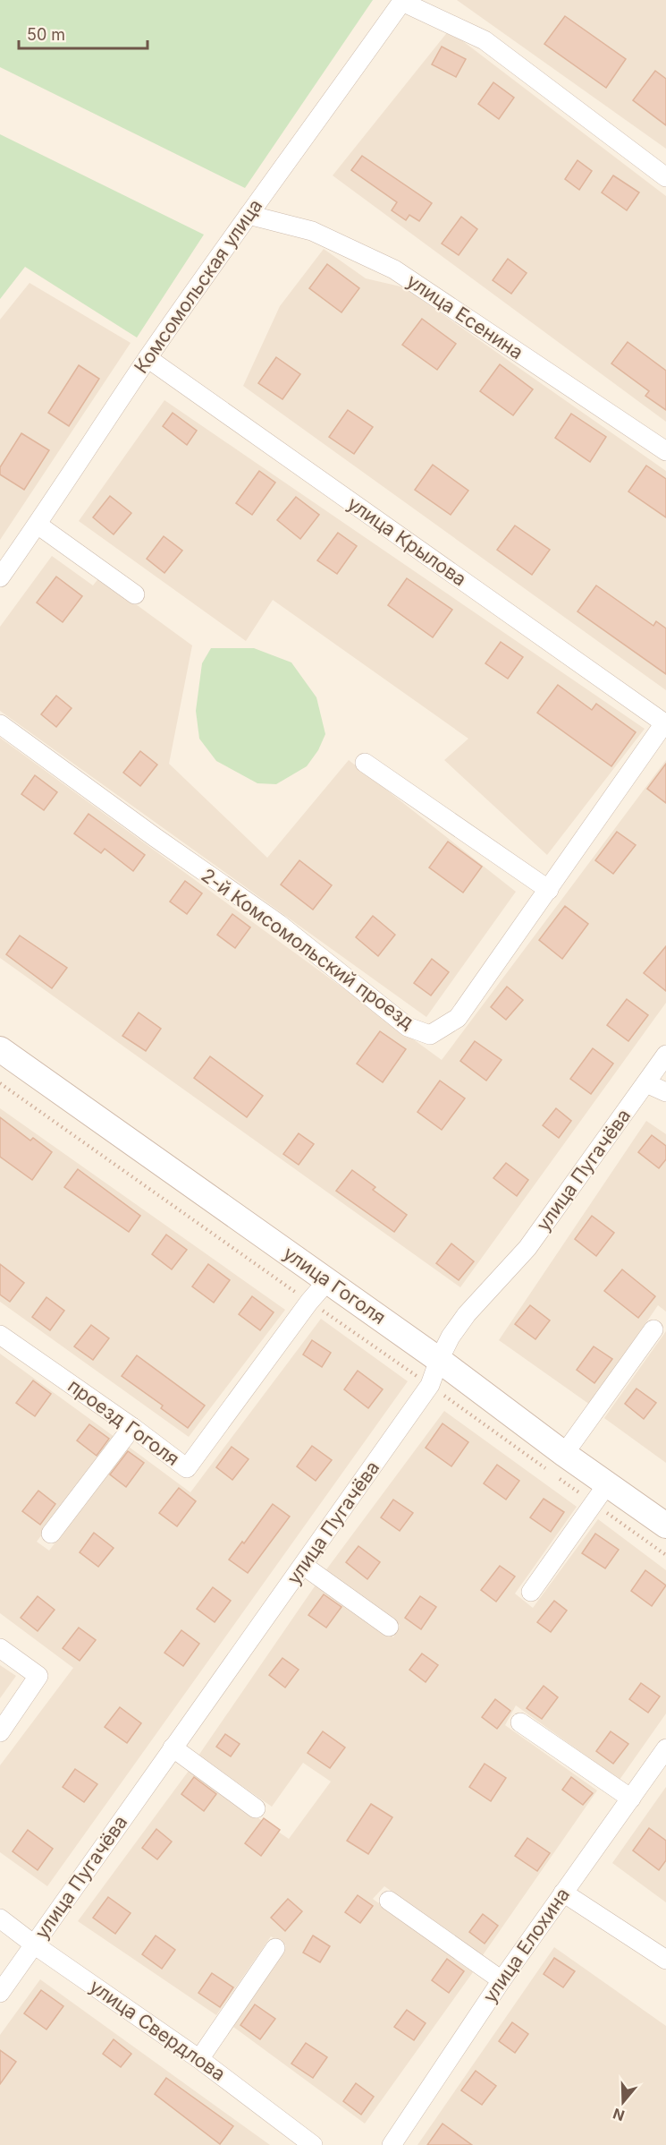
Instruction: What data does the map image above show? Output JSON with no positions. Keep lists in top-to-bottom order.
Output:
{
  "streets": {
    "street": [
      "Комсомольская улица",
      "улица Есенина",
      "улица Крылова",
      "2-й Комсомольский проезд",
      "улица Пугачёва",
      "улица Гоголя",
      "проезд Гоголя",
      "улица Елохина",
      "улица Свердлова"
    ]
  },
  "crossings": [
    ["Комсомольская улица", "улица Есенина"],
    ["Комсомольская улица", "улица Крылова"],
    ["улица Крылова", "2-й Комсомольский проезд"],
    ["улица Пугачёва", "улица Гоголя"],
    ["улица Пугачёва", "улица Свердлова"],
    ["улица Гоголя", "проезд Гоголя"]
  ],
  "scale_bar": "50 m",
  "north": "bottom"
}
